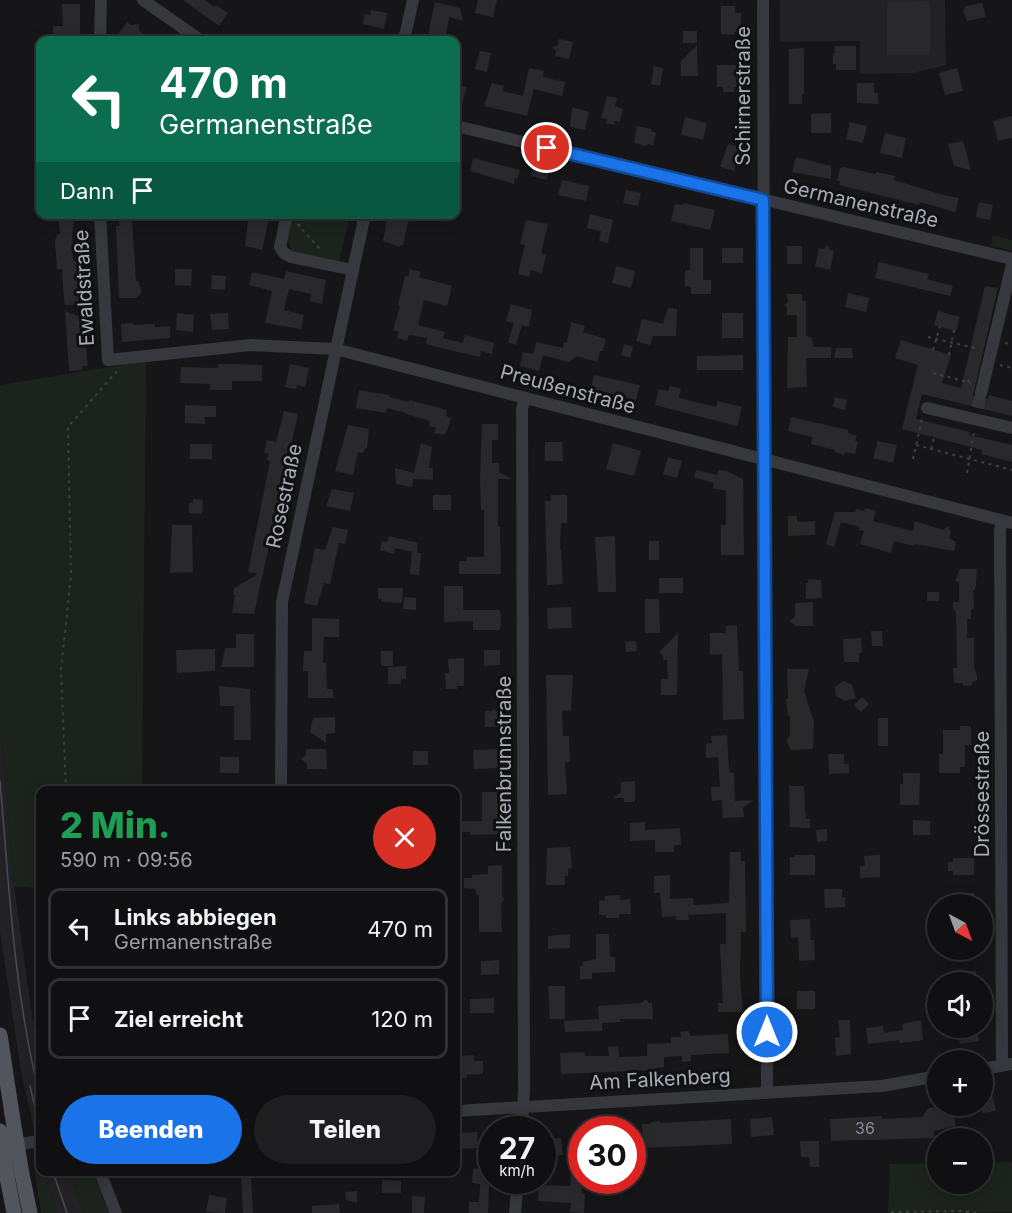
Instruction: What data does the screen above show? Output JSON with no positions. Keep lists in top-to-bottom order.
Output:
{
  "streets": {
    "street": [
      "Schirnerstraße",
      "Germanenstraße",
      "Ewaldstraße",
      "Preußenstraße",
      "Rosestraße",
      "Falkenbrunnstraße",
      "Drössestraße",
      "Am Falkenberg"
    ]
  },
  "crossings": [
    ["Schirnerstraße", "Germanenstraße"],
    ["Schirnerstraße", "Preußenstraße"],
    ["Schirnerstraße", "Am Falkenberg"],
    ["Ewaldstraße", "Preußenstraße"],
    ["Preußenstraße", "Rosestraße"],
    ["Preußenstraße", "Falkenbrunnstraße"],
    ["Preußenstraße", "Drössestraße"],
    ["Falkenbrunnstraße", "Am Falkenberg"]
  ],
  "house_numbers": ["36"],
  "north": "bottom right",
  "page": {
    "turn": ["470 m", "Germanenstraße"],
    "then": "Dann",
    "heading": ["2 Min.", "590 m · 09:56"],
    "list": [
      {
        "name": "Links abbiegen",
        "note": "Germanenstraße",
        "value": "470 m"
      },
      {
        "name": "Ziel erreicht",
        "value": "120 m"
      }
    ],
    "map_buttons": ["+", "−"],
    "buttons": ["Beenden", "Teilen"],
    "speed": "27 km/h",
    "limit": "30"
  }
}
